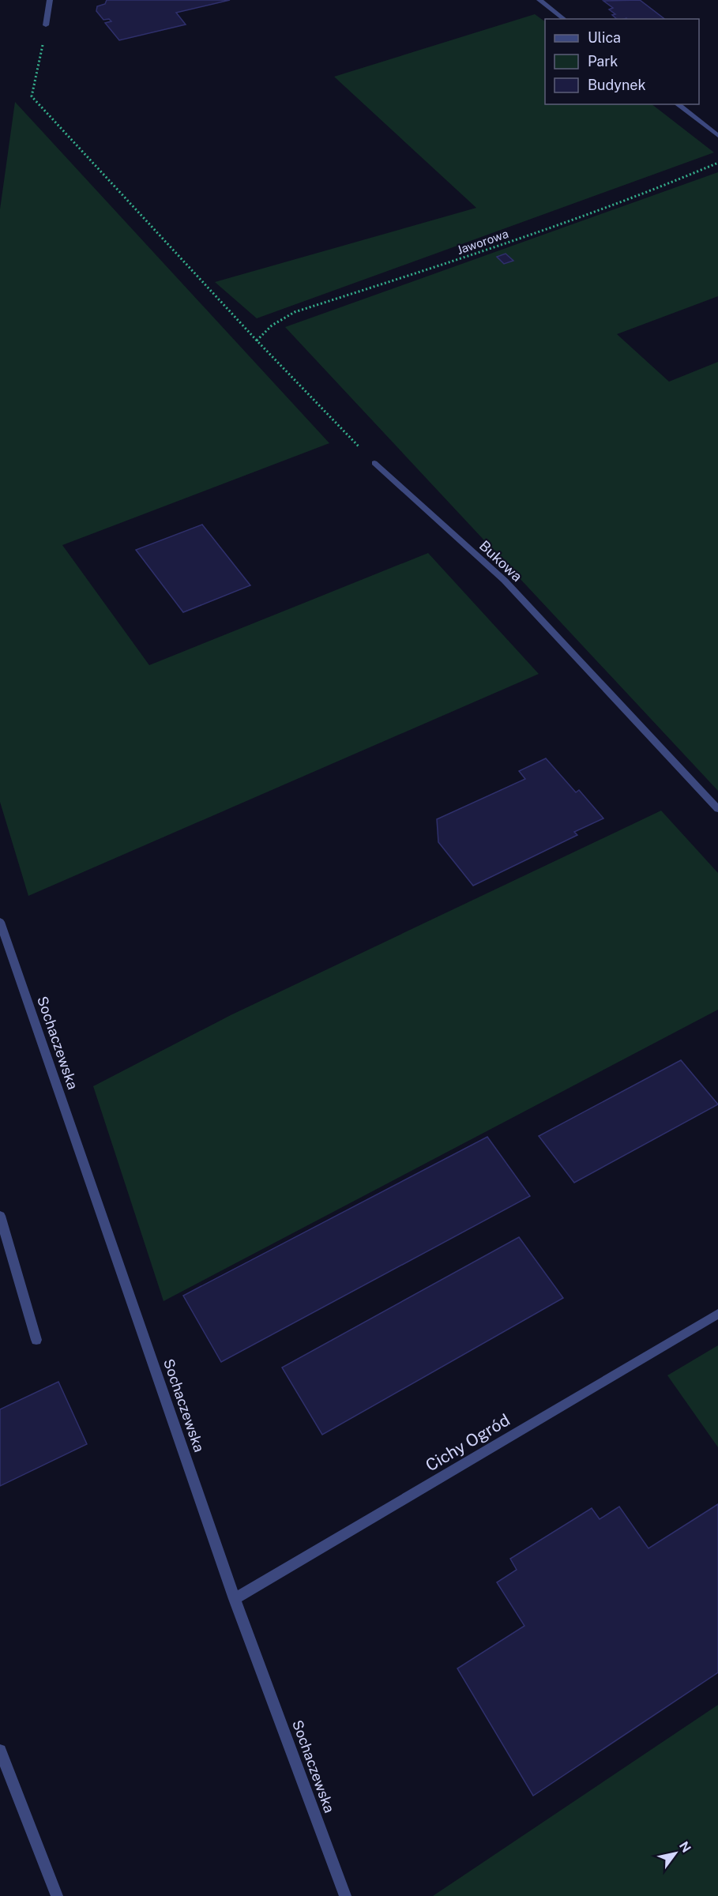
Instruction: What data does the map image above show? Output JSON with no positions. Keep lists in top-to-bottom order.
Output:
{
  "streets": {
    "street": ["Bukowa", "Sochaczewska", "Cichy Ogród"],
    "path": ["Jaworowa"]
  },
  "crossings": [
    ["Sochaczewska", "Cichy Ogród"]
  ],
  "legend": ["Ulica", "Park", "Budynek"],
  "north": "top right"
}
